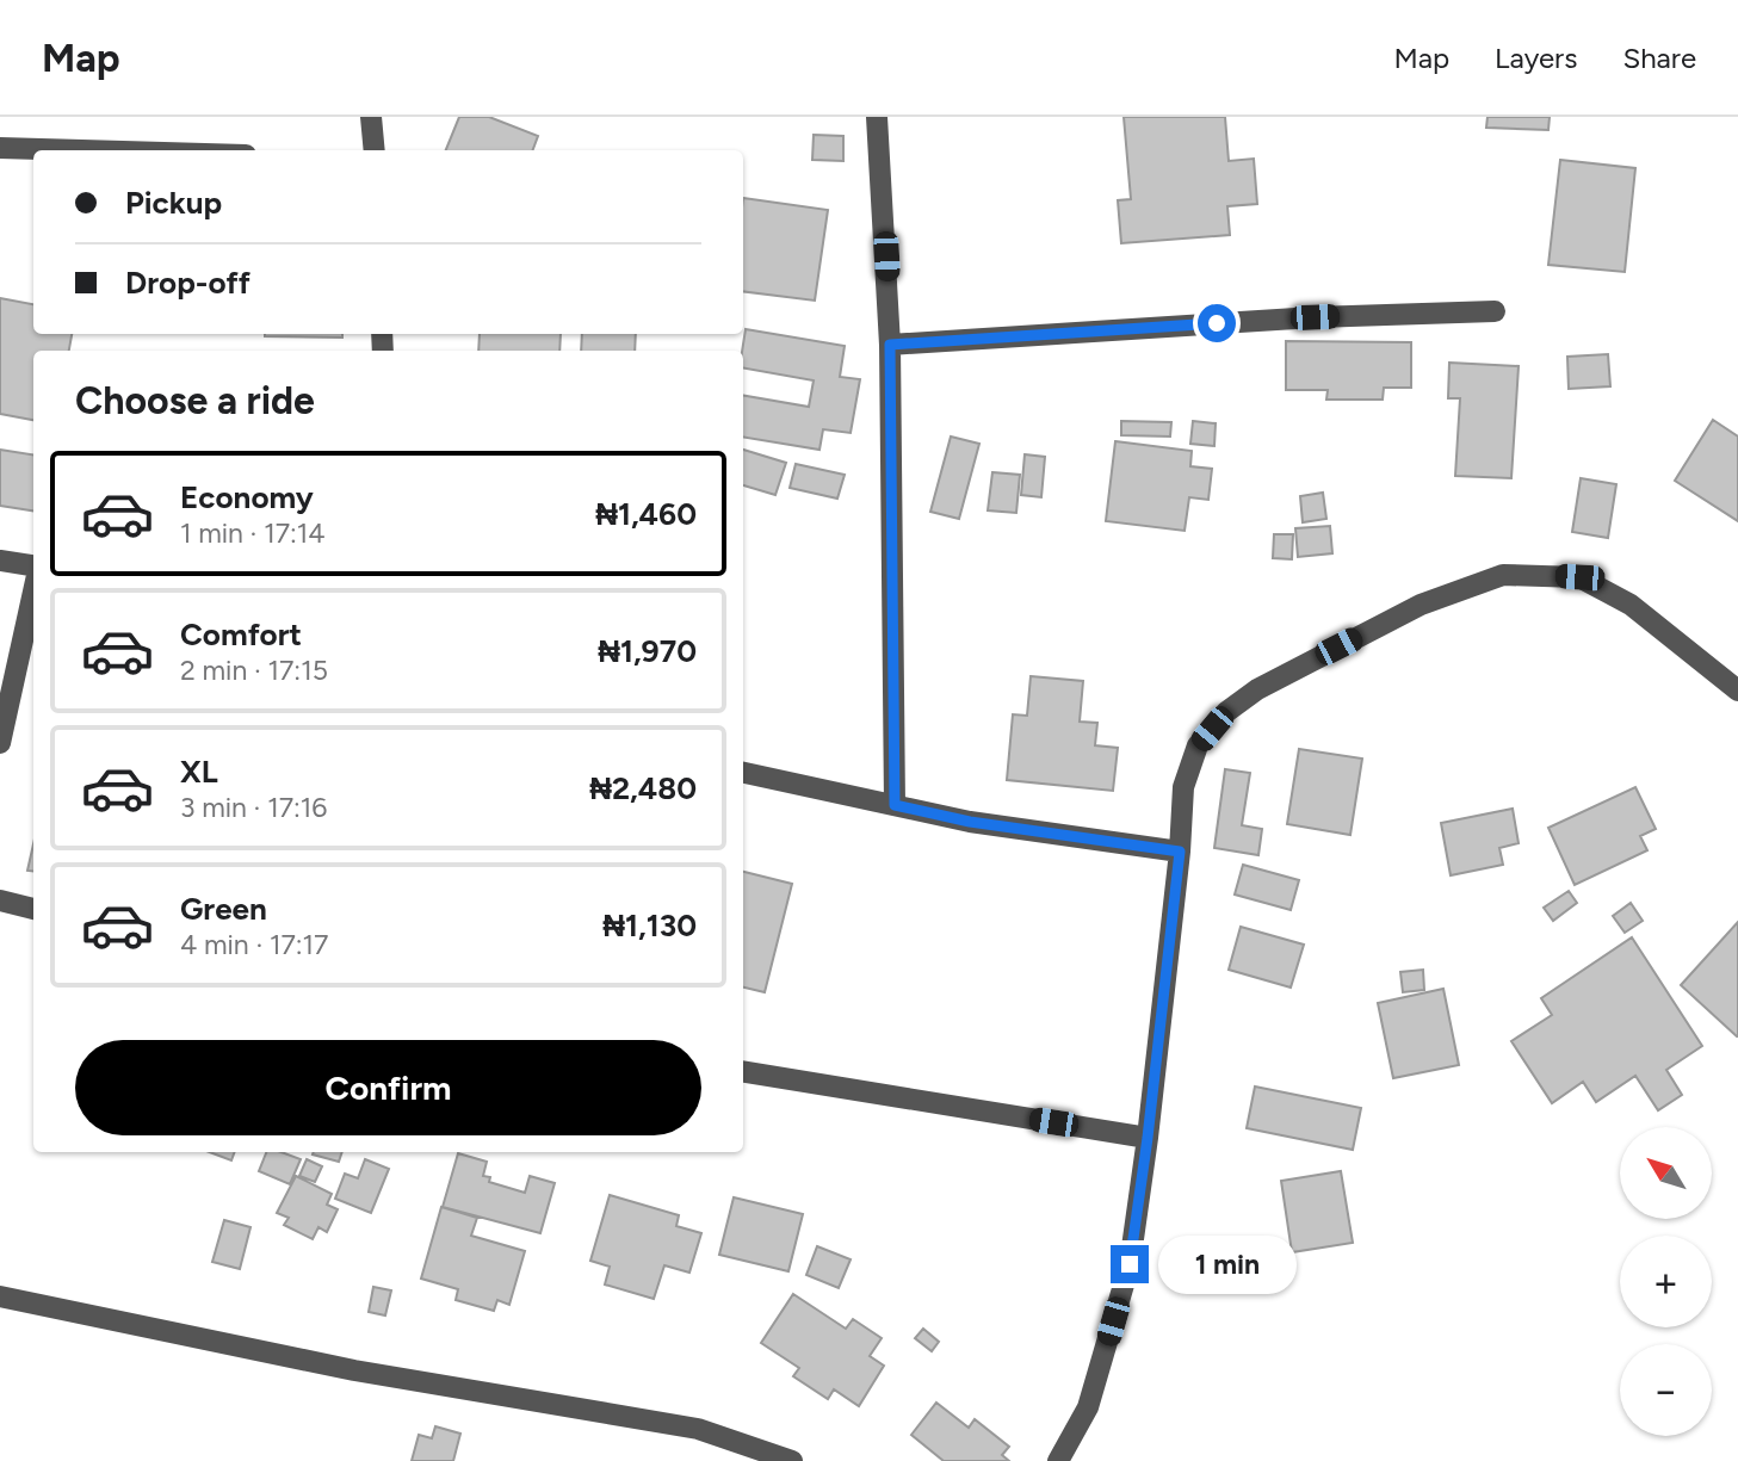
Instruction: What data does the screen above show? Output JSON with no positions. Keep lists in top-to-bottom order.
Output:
{
  "north": "top left",
  "page": {
    "header": "Map",
    "nav": ["Map", "Layers", "Share"],
    "banner": ["Pickup", "Drop-off"],
    "heading": "Choose a ride",
    "list": [
      {
        "name": "Economy",
        "note": "1 min · 17:14",
        "value": "₦1,460"
      },
      {
        "name": "Comfort",
        "note": "2 min · 17:15",
        "value": "₦1,970"
      },
      {
        "name": "XL",
        "note": "3 min · 17:16",
        "value": "₦2,480"
      },
      {
        "name": "Green",
        "note": "4 min · 17:17",
        "value": "₦1,130"
      }
    ],
    "buttons": "Confirm",
    "map_buttons": ["+", "−"],
    "bubble": "1 min"
  }
}
